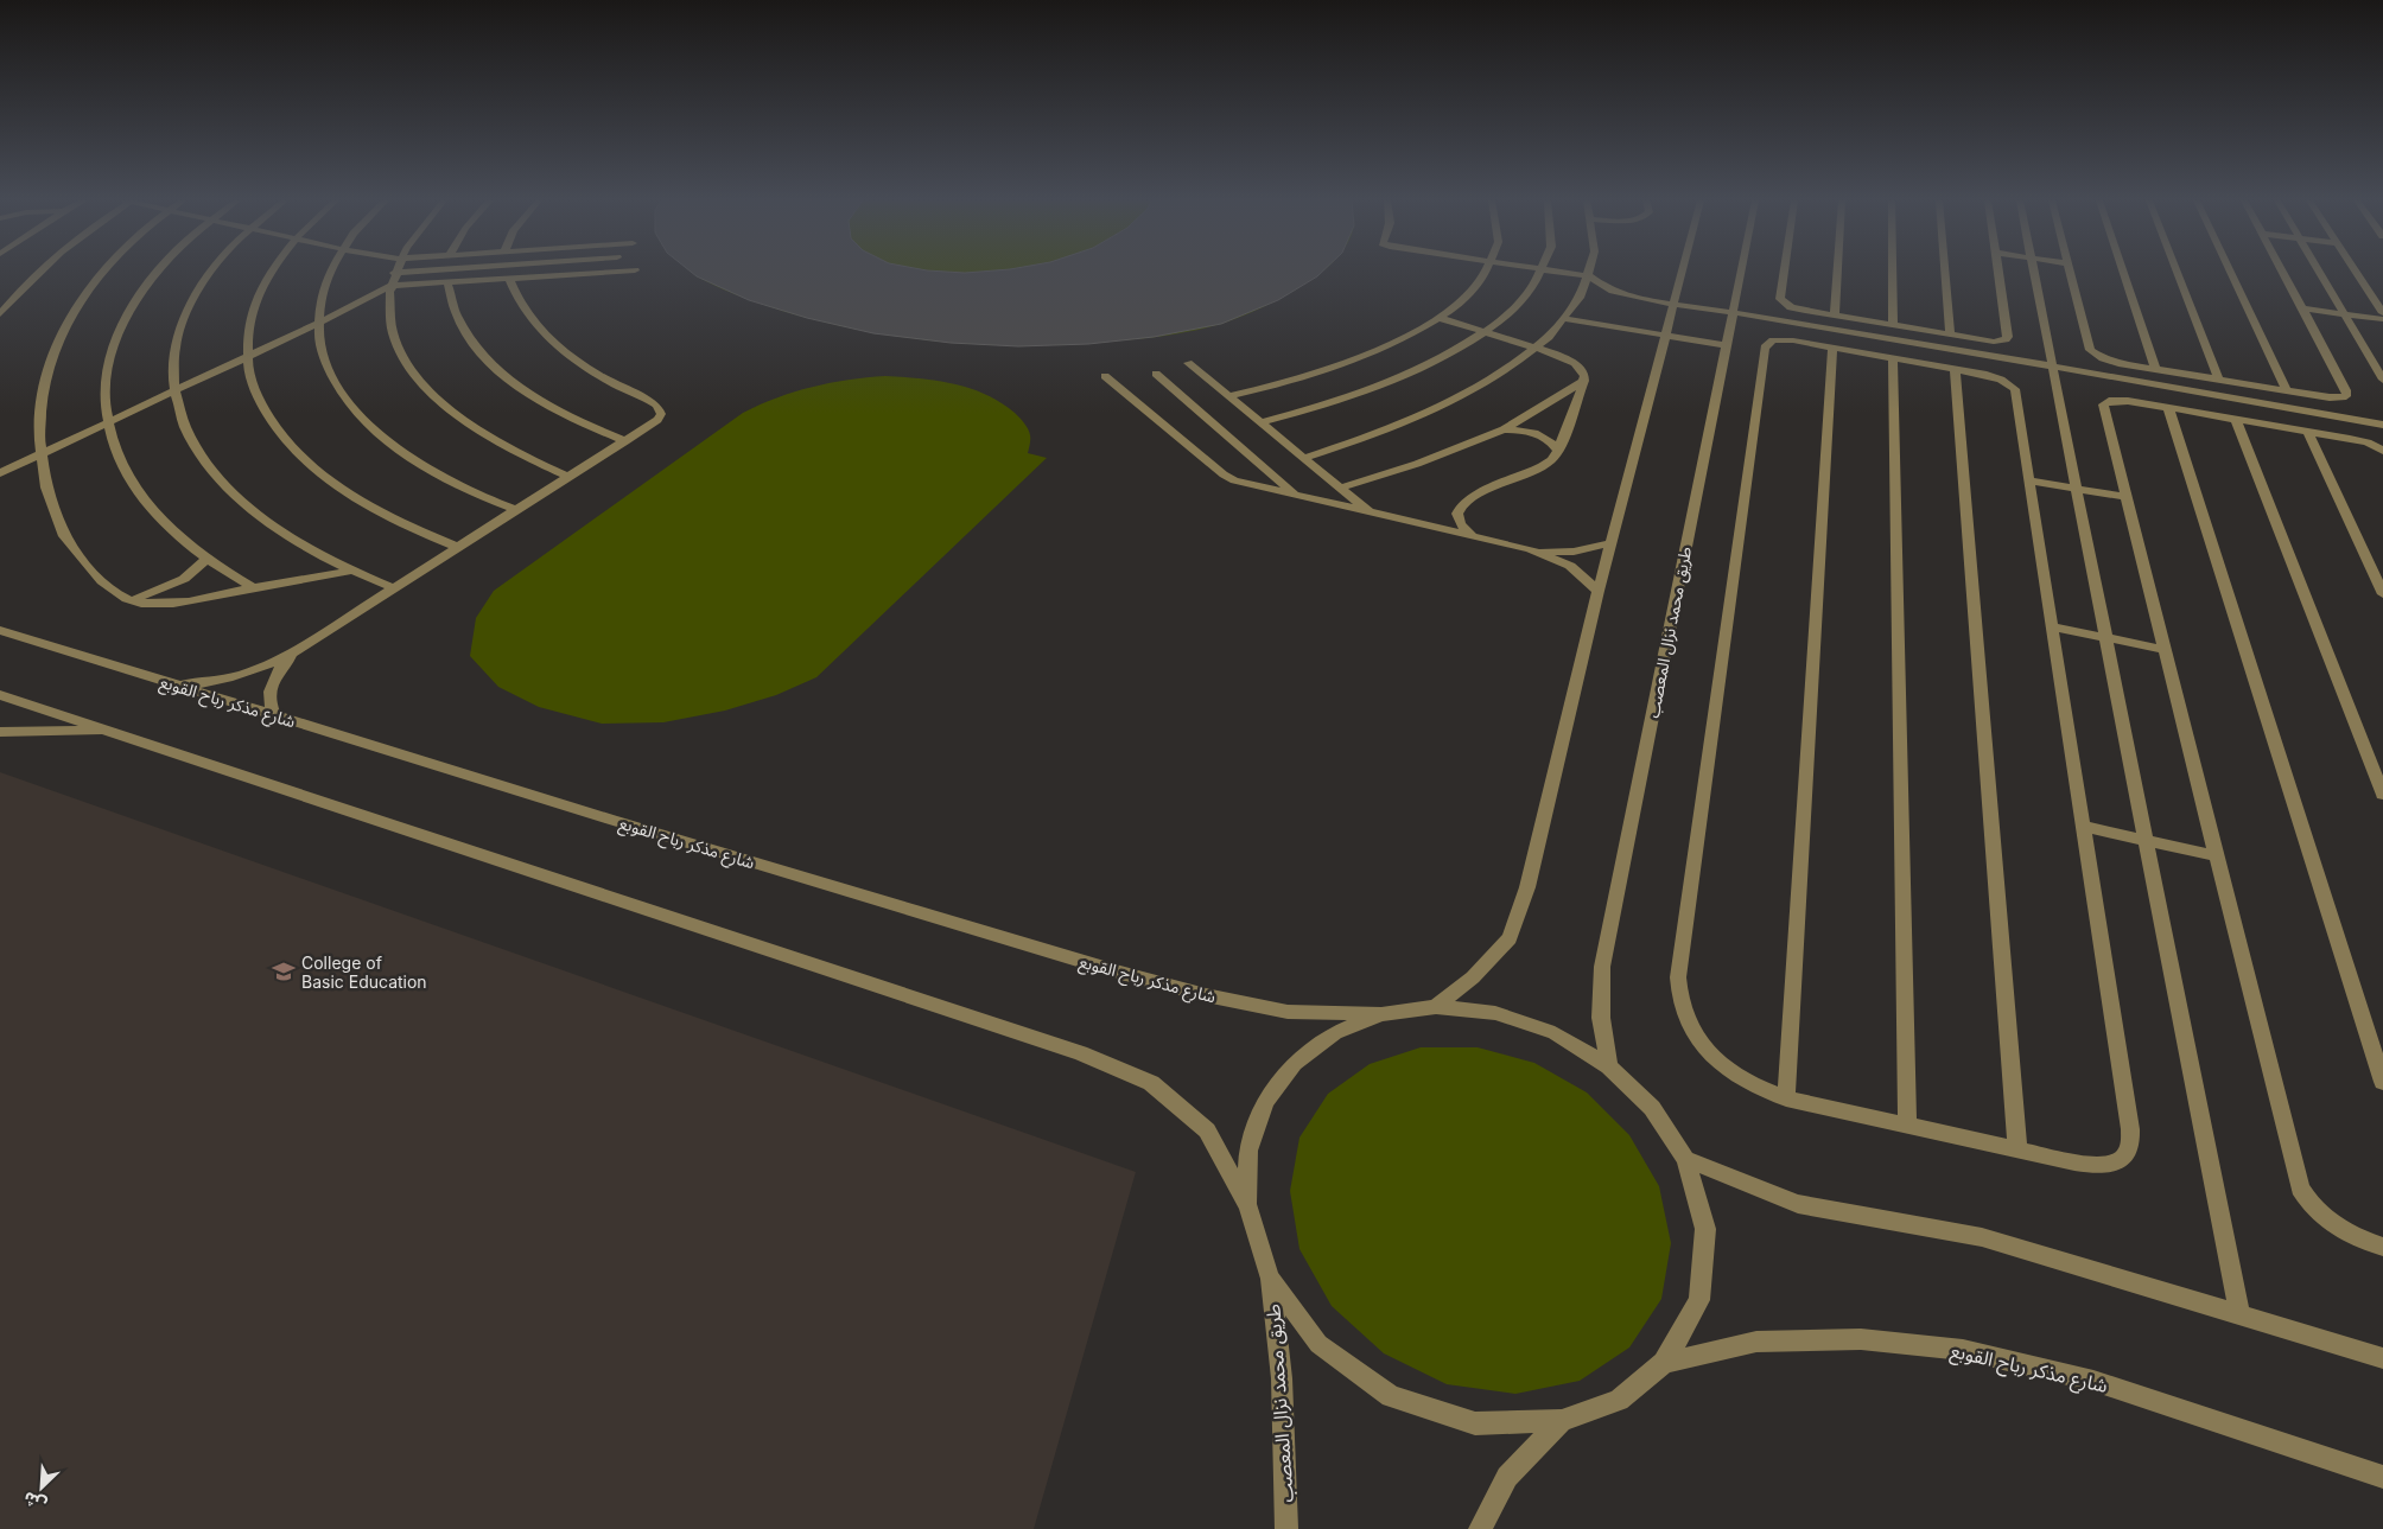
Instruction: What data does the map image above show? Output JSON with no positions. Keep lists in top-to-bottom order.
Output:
{
  "streets": {
    "street": ["طريق محمد نزال المعصب", "شارع مذكر رباح القوبع"]
  },
  "places": {
    "school or university": ["College of Basic Education"]
  },
  "north": "bottom left"
}
